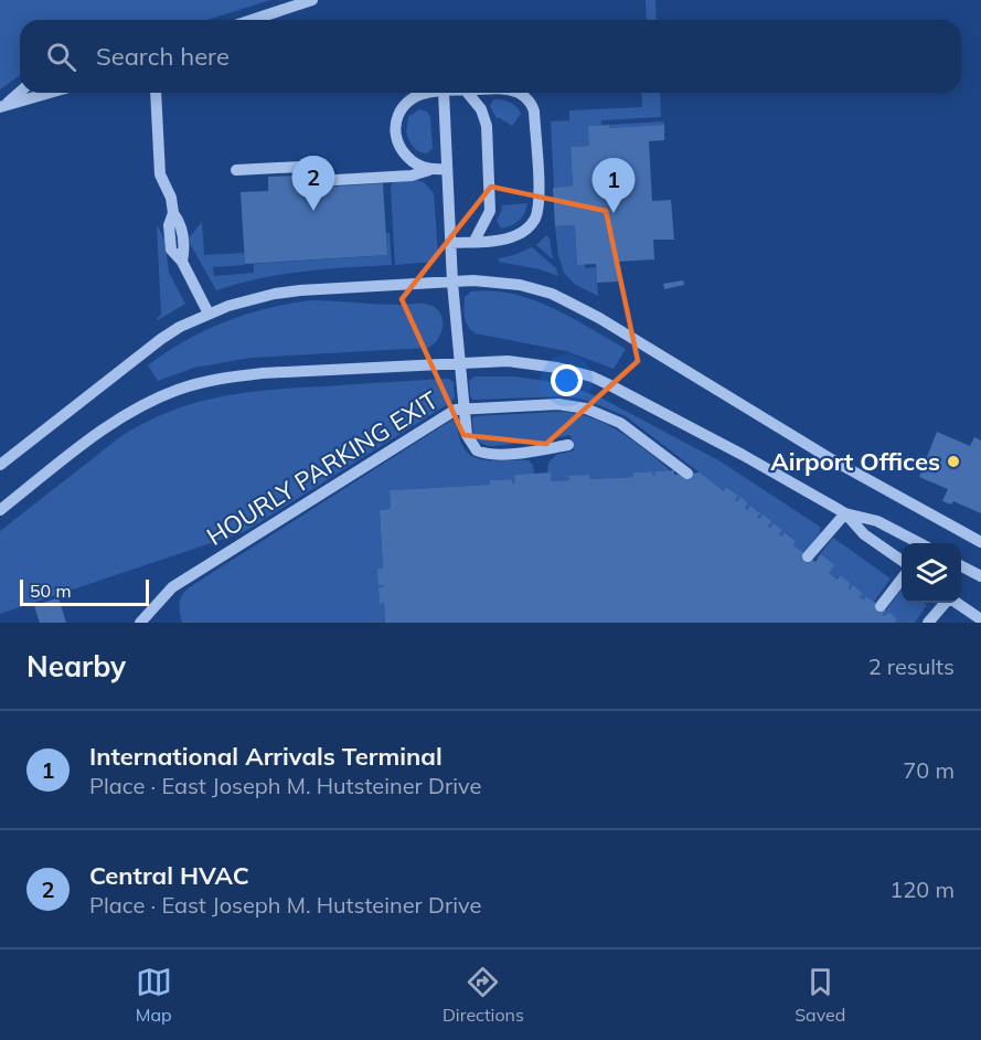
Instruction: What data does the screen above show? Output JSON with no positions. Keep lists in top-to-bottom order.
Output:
{
  "streets": {
    "street": ["HOURLY PARKING EXIT"]
  },
  "places": ["Airport Offices"],
  "scale_bar": "50 m",
  "page": {
    "search": "Search here",
    "pins": ["2", "1"],
    "scale": "50 m",
    "heading": ["Nearby", "2 results"],
    "list": [
      {
        "mark": "1",
        "name": "International Arrivals Terminal",
        "note": "Place · East Joseph M. Hutsteiner Drive",
        "value": "70 m"
      },
      {
        "mark": "2",
        "name": "Central HVAC",
        "note": "Place · East Joseph M. Hutsteiner Drive",
        "value": "120 m"
      }
    ],
    "nav": ["Map", "Directions", "Saved"]
  }
}
